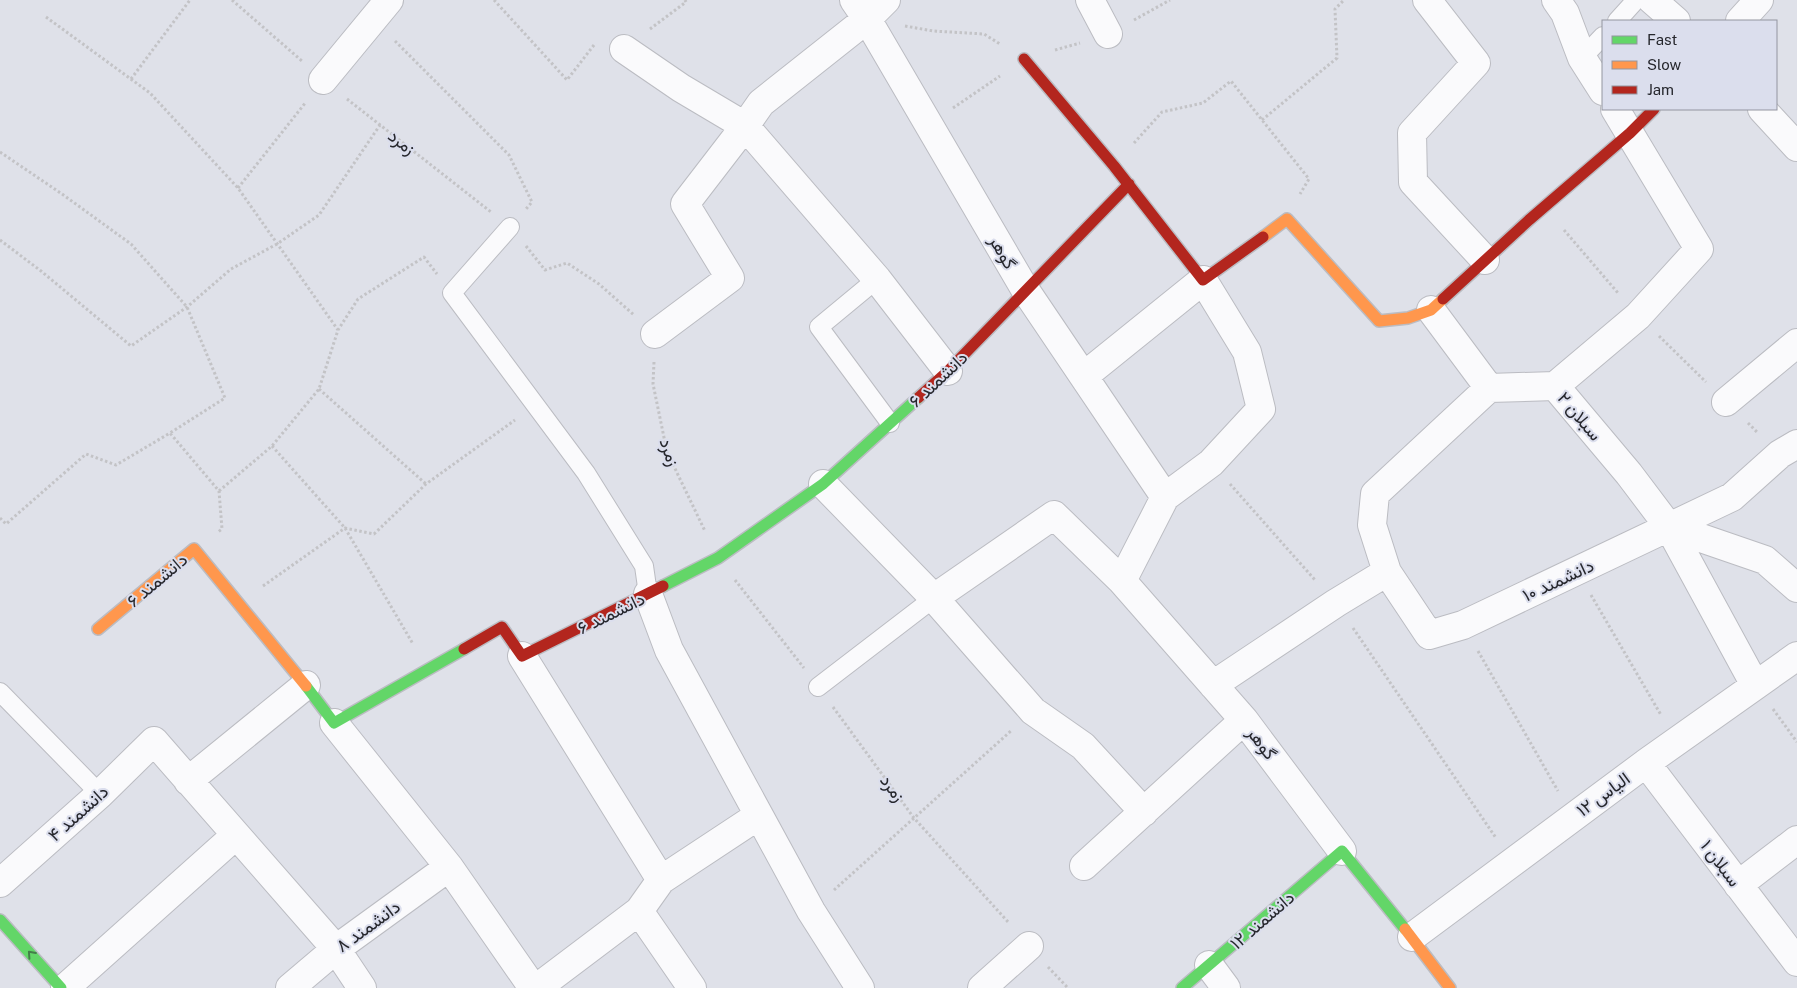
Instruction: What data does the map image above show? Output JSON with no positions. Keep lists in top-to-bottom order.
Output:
{
  "streets": {
    "street": [
      "گوهر",
      "دانشمند ۶",
      "سبلان ۲",
      "دانشمند ۱۰",
      "الیاس ۱۲",
      "دانشمند ۴",
      "سبلان ۱",
      "دانشمند ۱۲",
      "دانشمند ۸"
    ],
    "path": ["زمرد"]
  },
  "crossings": [
    ["زمرد", "دانشمند ۶"],
    ["گوهر", "دانشمند ۶"],
    ["گوهر", "الیاس ۱۲"],
    ["گوهر", "دانشمند ۱۲"],
    ["سبلان ۲", "دانشمند ۱۰"],
    ["سبلان ۲", "الیاس ۱۲"],
    ["الیاس ۱۲", "سبلان ۱"]
  ],
  "legend": ["Fast", "Slow", "Jam"]
}
